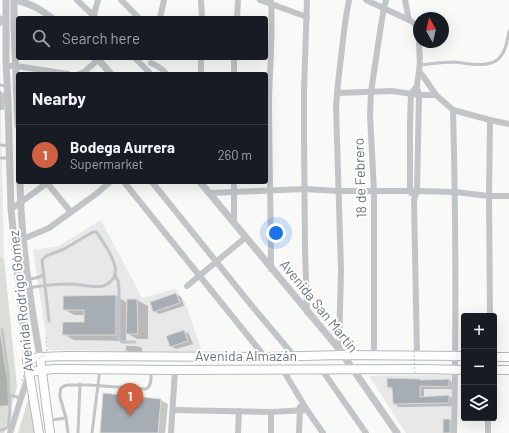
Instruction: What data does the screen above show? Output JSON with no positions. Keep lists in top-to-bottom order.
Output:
{
  "streets": {
    "main road": ["Avenida Rodrigo Gómez", "Avenida Almazán"],
    "street": ["18 de Febrero", "Avenida San Martín"]
  },
  "crossings": [
    ["18 de Febrero", "Avenida Almazán"],
    ["Avenida Rodrigo Gómez", "Avenida Almazán"],
    ["Avenida San Martín", "Avenida Almazán"]
  ],
  "north": "top",
  "page": {
    "search": "Search here",
    "heading": "Nearby",
    "list": [
      {
        "mark": "1",
        "name": "Bodega Aurrera",
        "note": "Supermarket",
        "value": "260 m"
      }
    ],
    "map_buttons": ["+", "−"],
    "pins": "1"
  }
}
